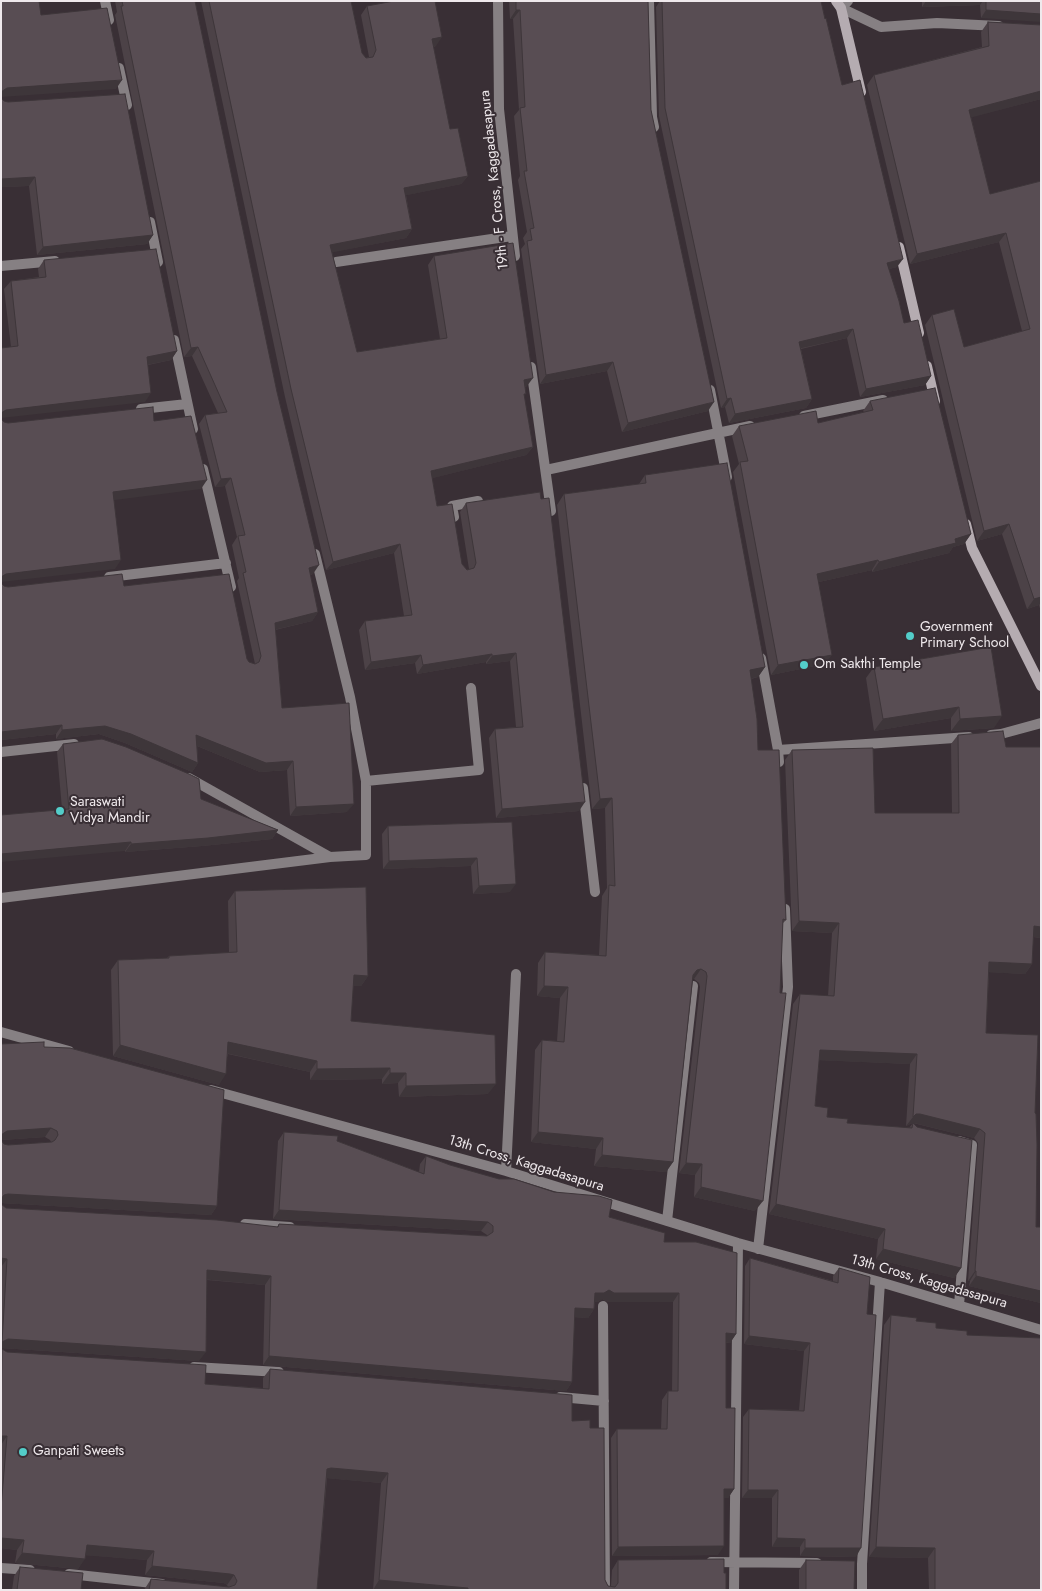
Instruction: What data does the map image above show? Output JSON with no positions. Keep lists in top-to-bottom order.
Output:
{
  "streets": {
    "street": ["19th - F Cross, Kaggadasapura", "13th Cross, Kaggadasapura"]
  },
  "places": [
    "Government Primary School",
    "Om Sakthi Temple",
    "Saraswati Vidya Mandir",
    "Ganpati Sweets"
  ]
}
